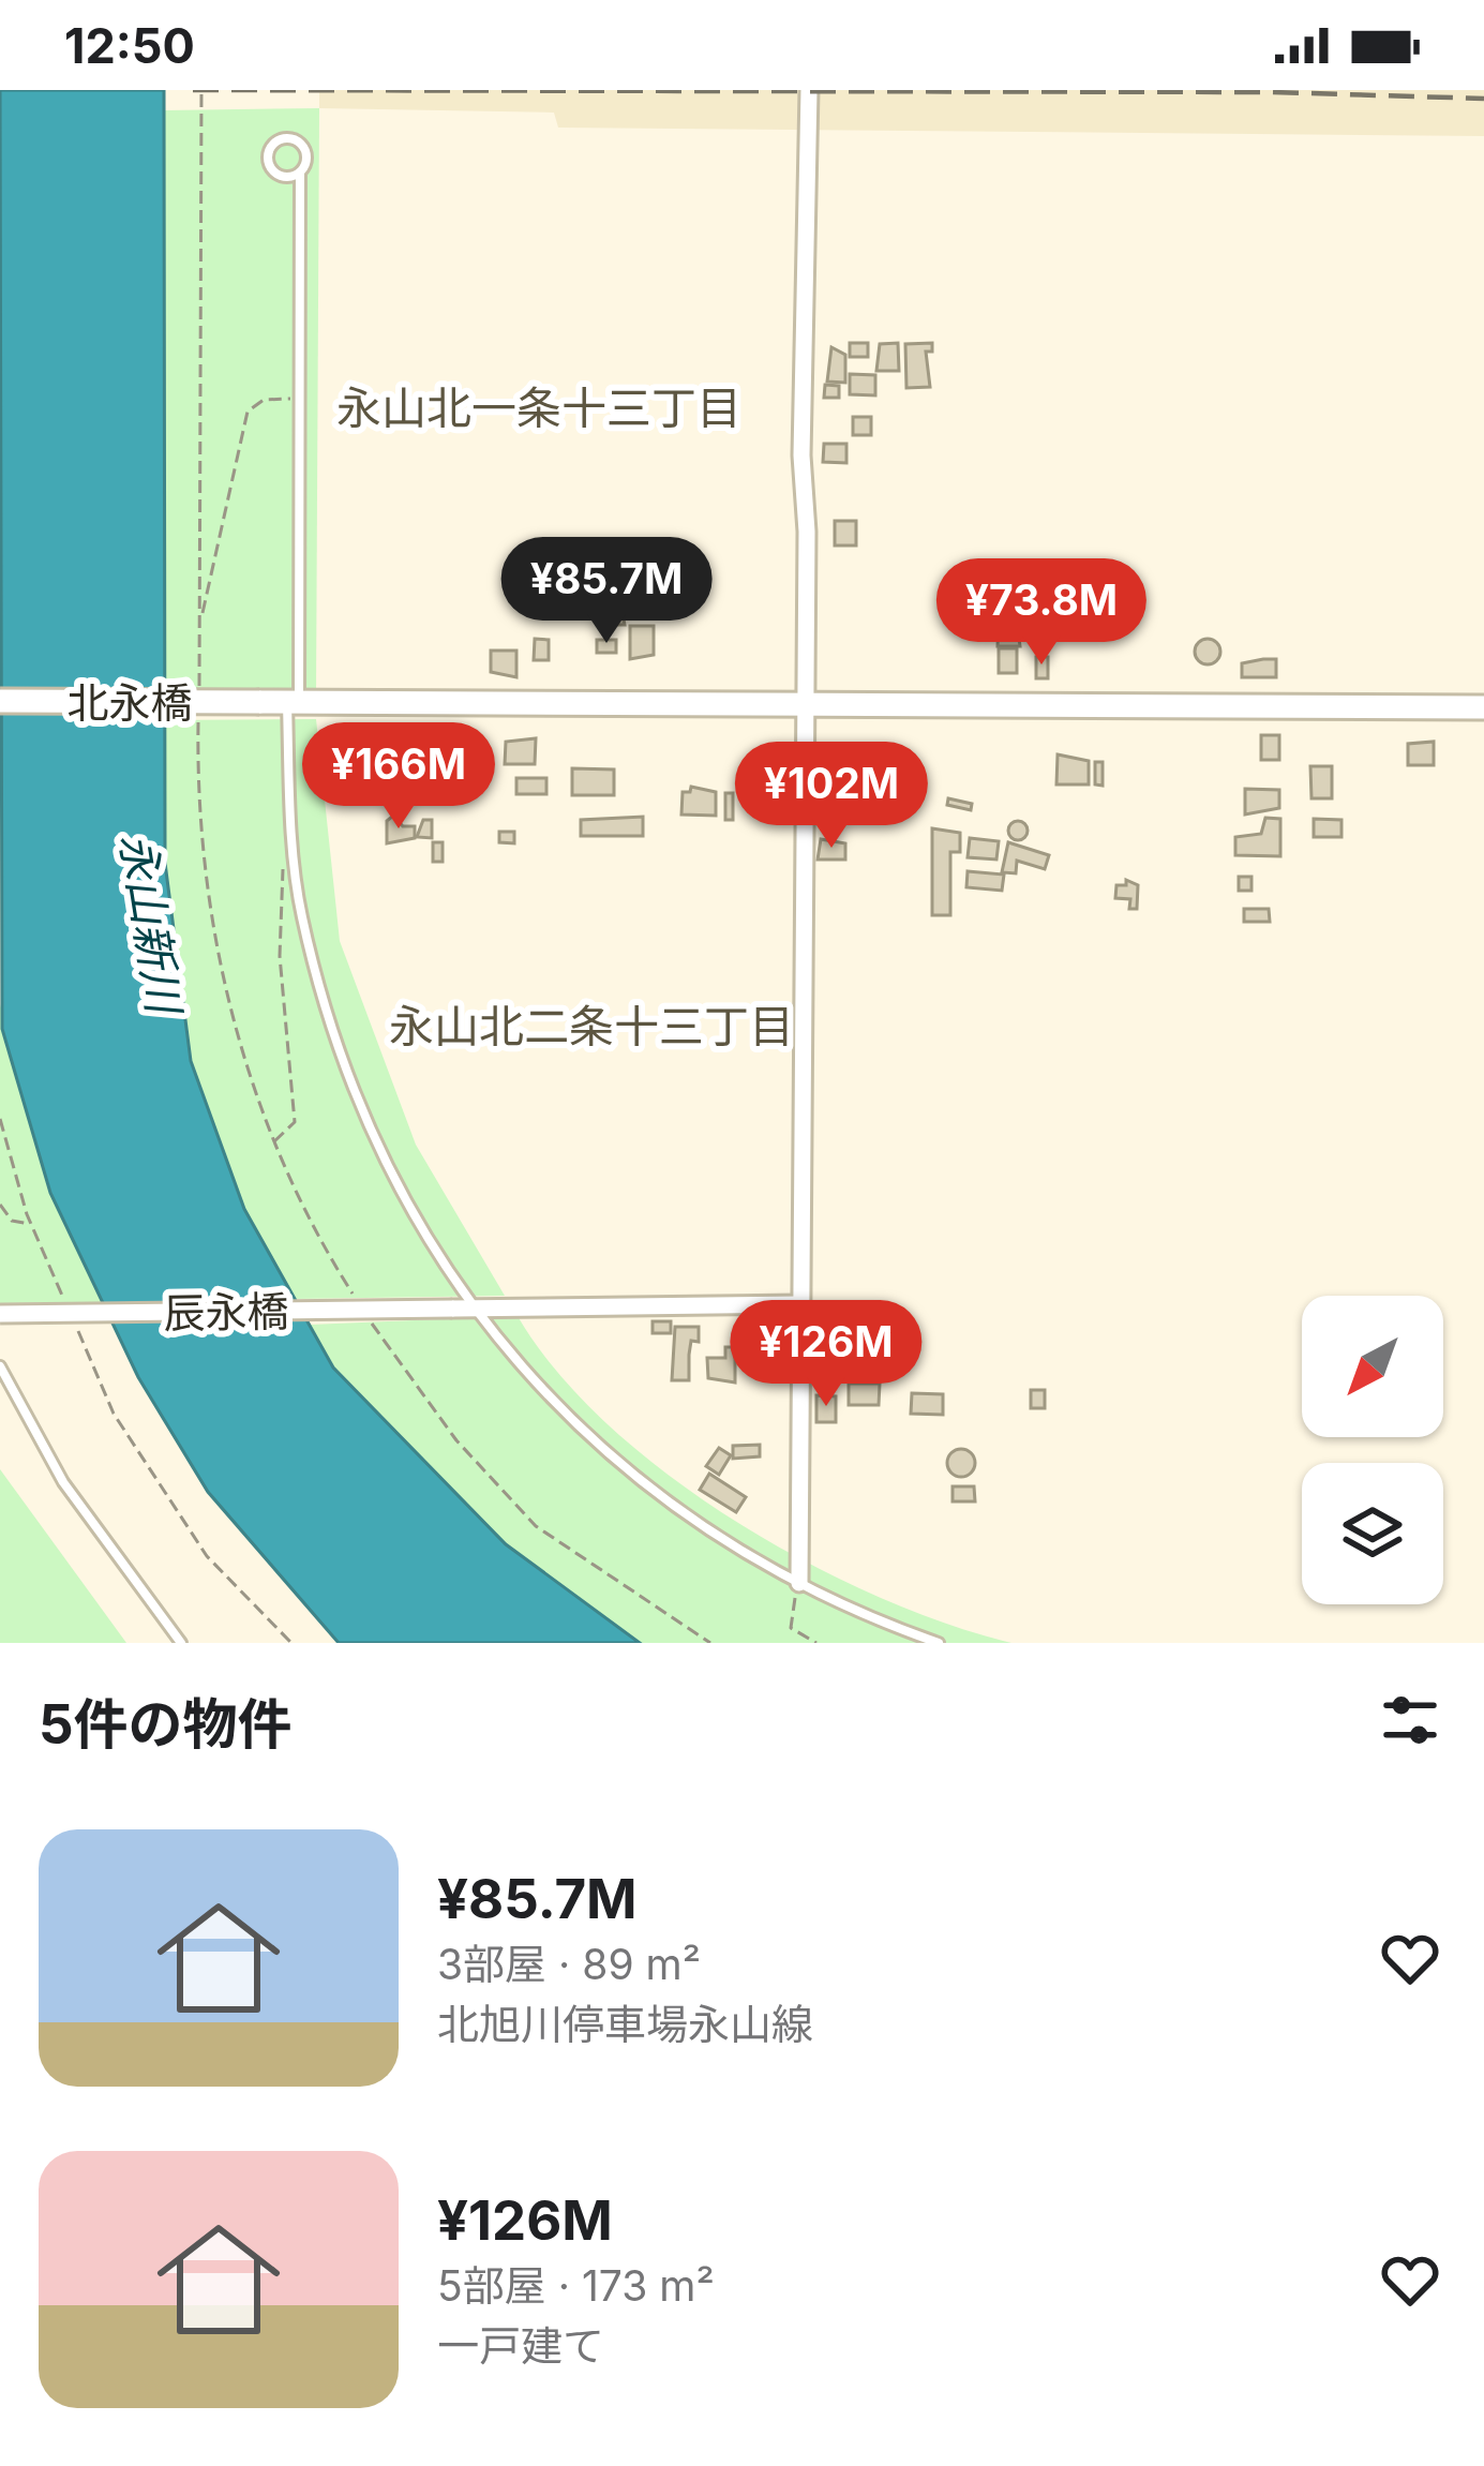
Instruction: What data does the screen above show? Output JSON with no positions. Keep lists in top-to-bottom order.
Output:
{
  "streets": {
    "main road": ["北永橋"],
    "street": ["辰永橋"]
  },
  "districts": ["永山北一条十三丁目", "永山北二条十三丁目"],
  "water": ["永山新川"],
  "north": "bottom left",
  "page": {
    "status": "12:50",
    "price": [
      "¥85.7M",
      "¥73.8M",
      "¥166M",
      "¥102M",
      "¥126M"
    ],
    "heading": "5件の物件",
    "list": [
      {
        "name": "¥85.7M",
        "note": "3部屋 · 89 m² · 北旭川停車場永山線"
      },
      {
        "name": "¥126M",
        "note": "5部屋 · 173 m² · 一戸建て"
      }
    ]
  }
}
